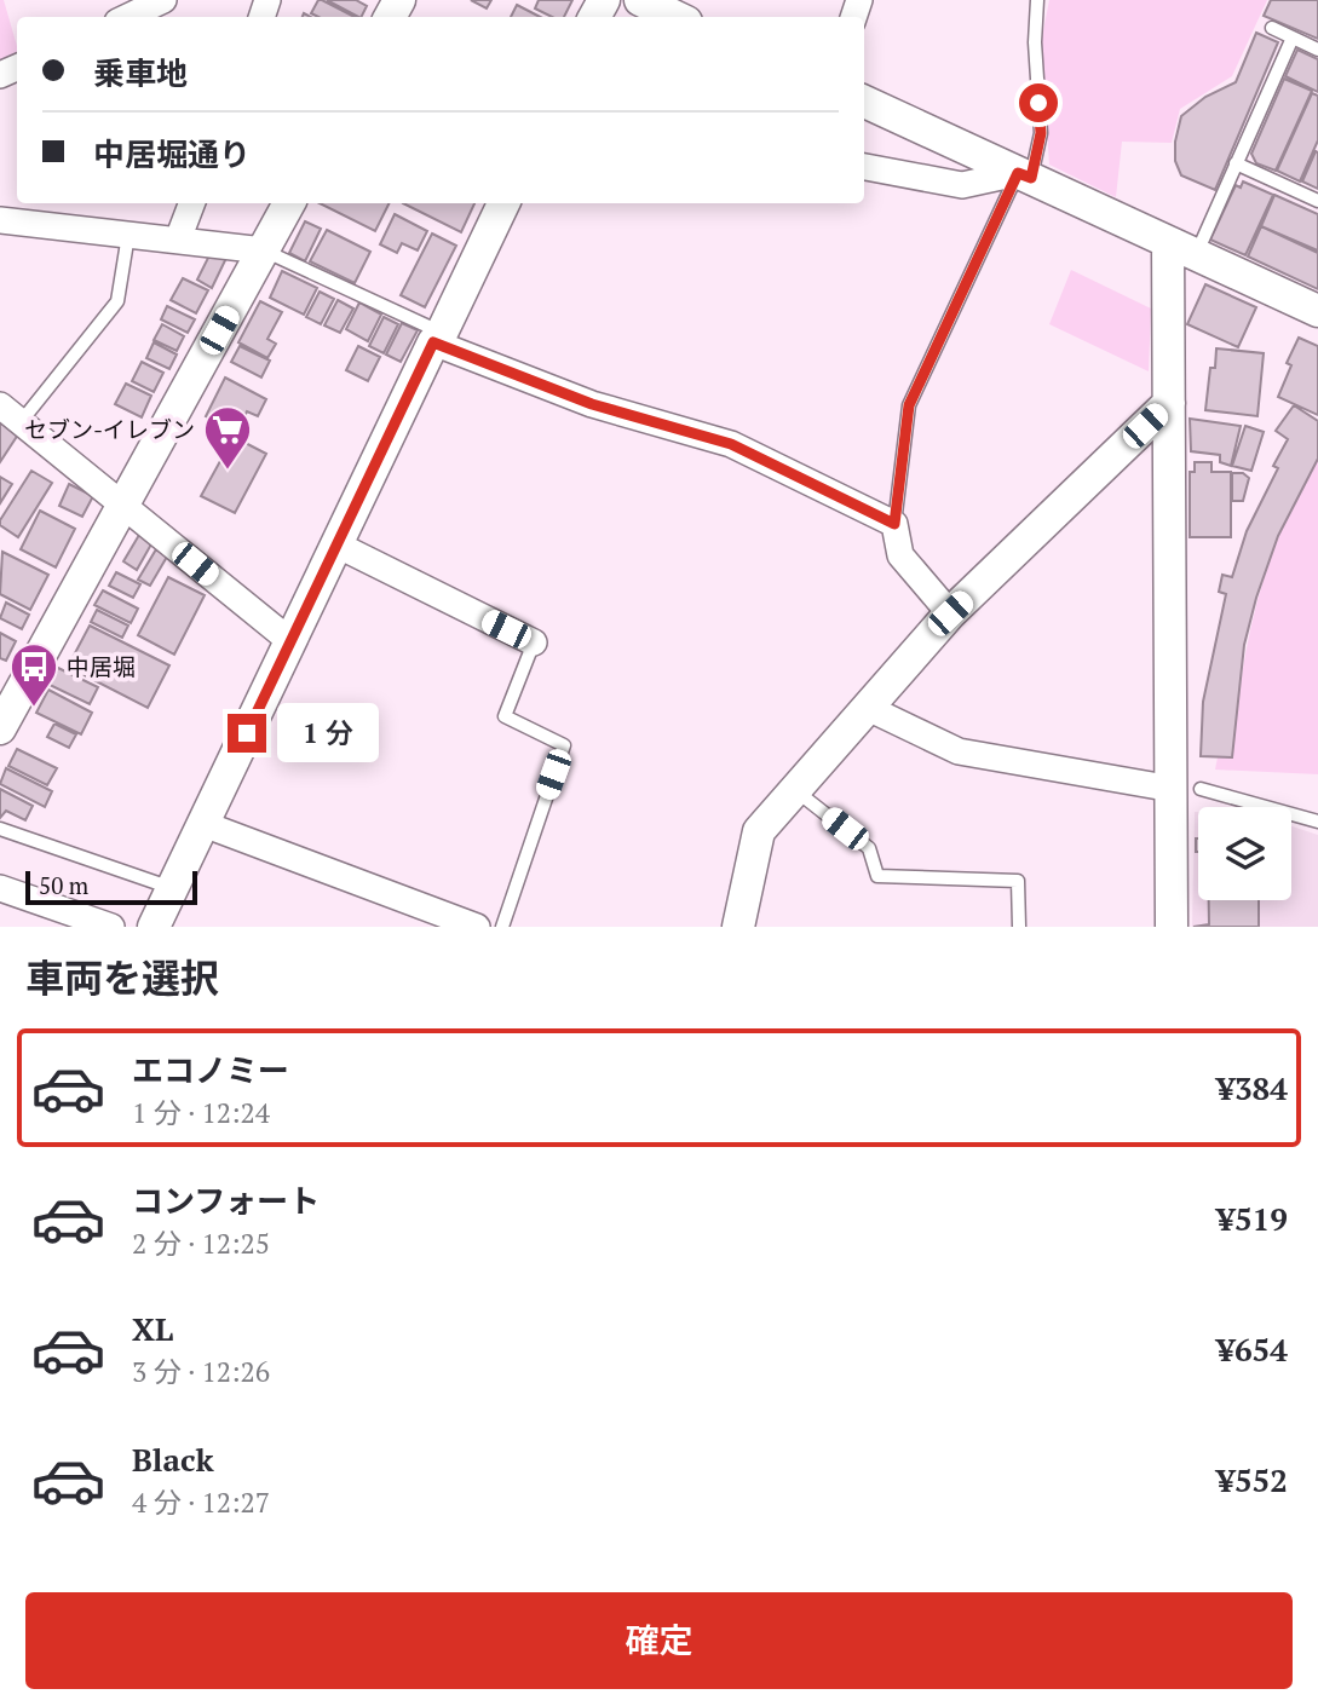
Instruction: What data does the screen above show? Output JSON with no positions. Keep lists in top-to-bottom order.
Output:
{
  "places": {
    "supermarket": ["セブン-イレブン"],
    "bus stop": ["中居堀"]
  },
  "scale_bar": "50 m",
  "page": {
    "banner": ["乗車地", "中居堀通り"],
    "bubble": "1 分",
    "scale": "50 m",
    "heading": "車両を選択",
    "list": [
      {
        "name": "エコノミー",
        "note": "1 分 · 12:24",
        "value": "¥384"
      },
      {
        "name": "コンフォート",
        "note": "2 分 · 12:25",
        "value": "¥519"
      },
      {
        "name": "XL",
        "note": "3 分 · 12:26",
        "value": "¥654"
      },
      {
        "name": "Black",
        "note": "4 分 · 12:27",
        "value": "¥552"
      }
    ],
    "buttons": "確定"
  }
}
